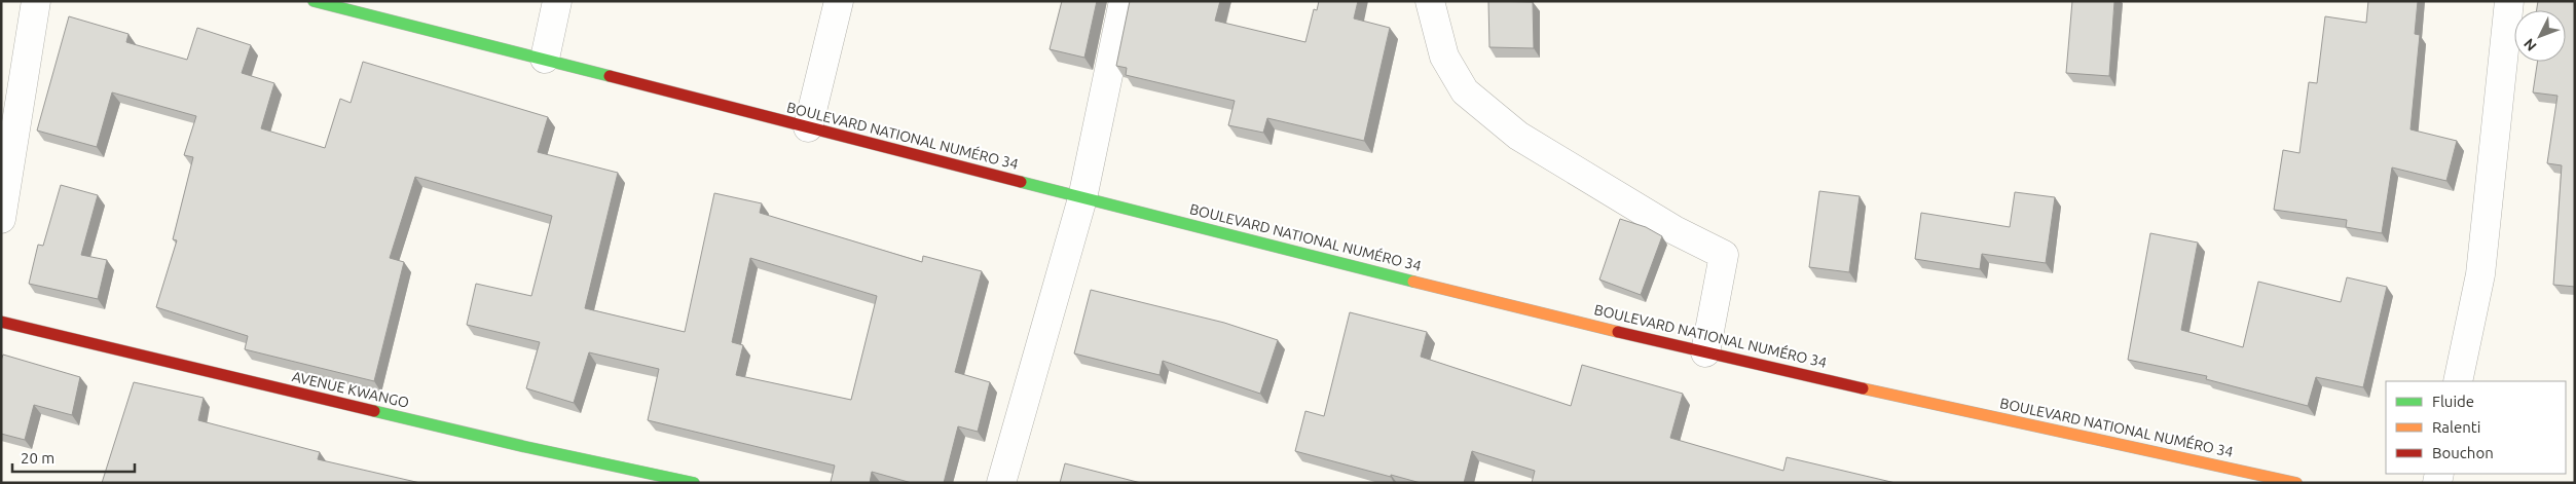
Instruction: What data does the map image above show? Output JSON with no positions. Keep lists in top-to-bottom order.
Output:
{
  "streets": {
    "main road": ["BOULEVARD NATIONAL NUMÉRO 34", "AVENUE KWANGO"]
  },
  "legend": ["Fluide", "Ralenti", "Bouchon"],
  "scale_bar": "20 m",
  "north": "bottom left"
}
